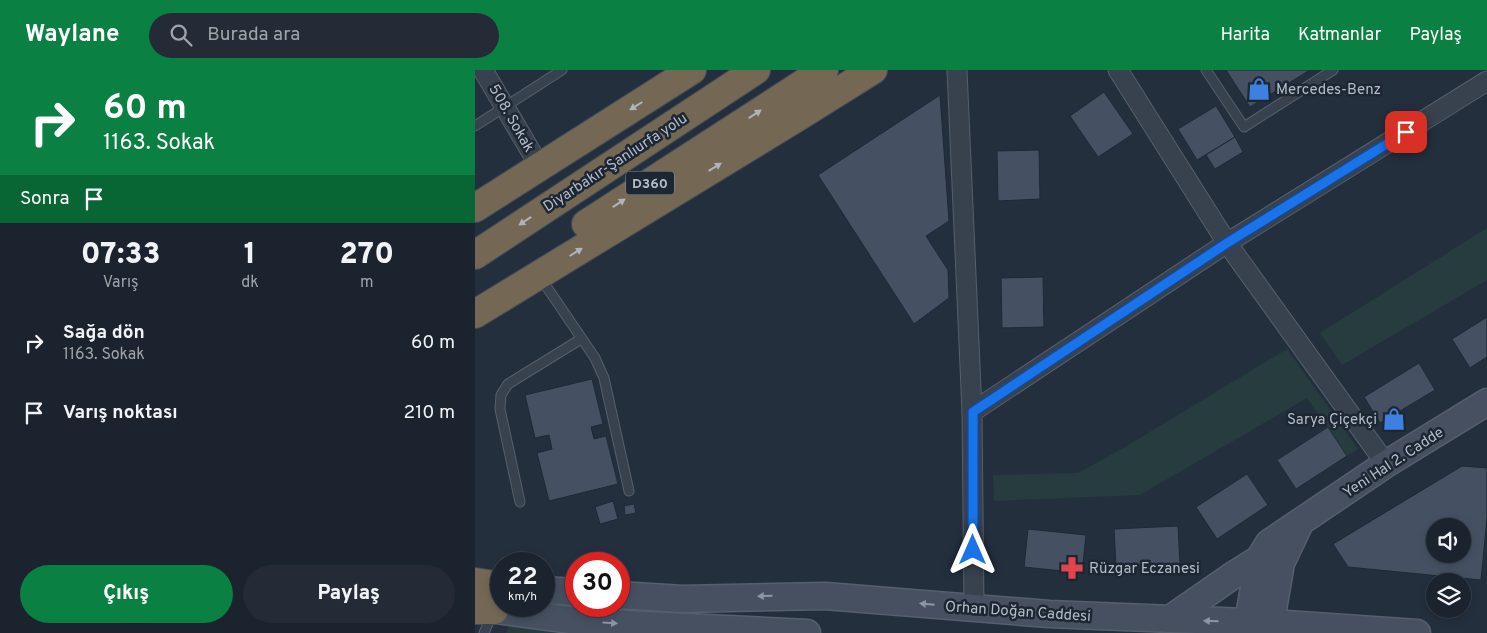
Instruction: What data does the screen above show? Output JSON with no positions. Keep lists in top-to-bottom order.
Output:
{
  "streets": {
    "highway": ["Diyarbakır-Şanlıurfa yolu", "D360"],
    "main road": ["Yeni Hal 2. Cadde", "Orhan Doğan Caddesi"],
    "street": ["508. Sokak"]
  },
  "crossings": [
    ["Yeni Hal 2. Cadde", "Orhan Doğan Caddesi"]
  ],
  "places": {
    "shop": ["Mercedes-Benz", "Sarya Çiçekçi"],
    "pharmacy": ["Rüzgar Eczanesi"]
  },
  "page": {
    "header": "Waylane",
    "search": "Burada ara",
    "nav": ["Harita", "Katmanlar", "Paylaş"],
    "turn": ["60 m", "1163. Sokak"],
    "then": "Sonra",
    "eta": [
      "07:33",
      "Varış",
      "1",
      "dk",
      "270",
      "m"
    ],
    "list": [
      {
        "name": "Sağa dön",
        "note": "1163. Sokak",
        "value": "60 m"
      },
      {
        "name": "Varış noktası",
        "value": "210 m"
      }
    ],
    "speed": "22 km/h",
    "limit": "30",
    "buttons": ["Çıkış", "Paylaş"]
  }
}
